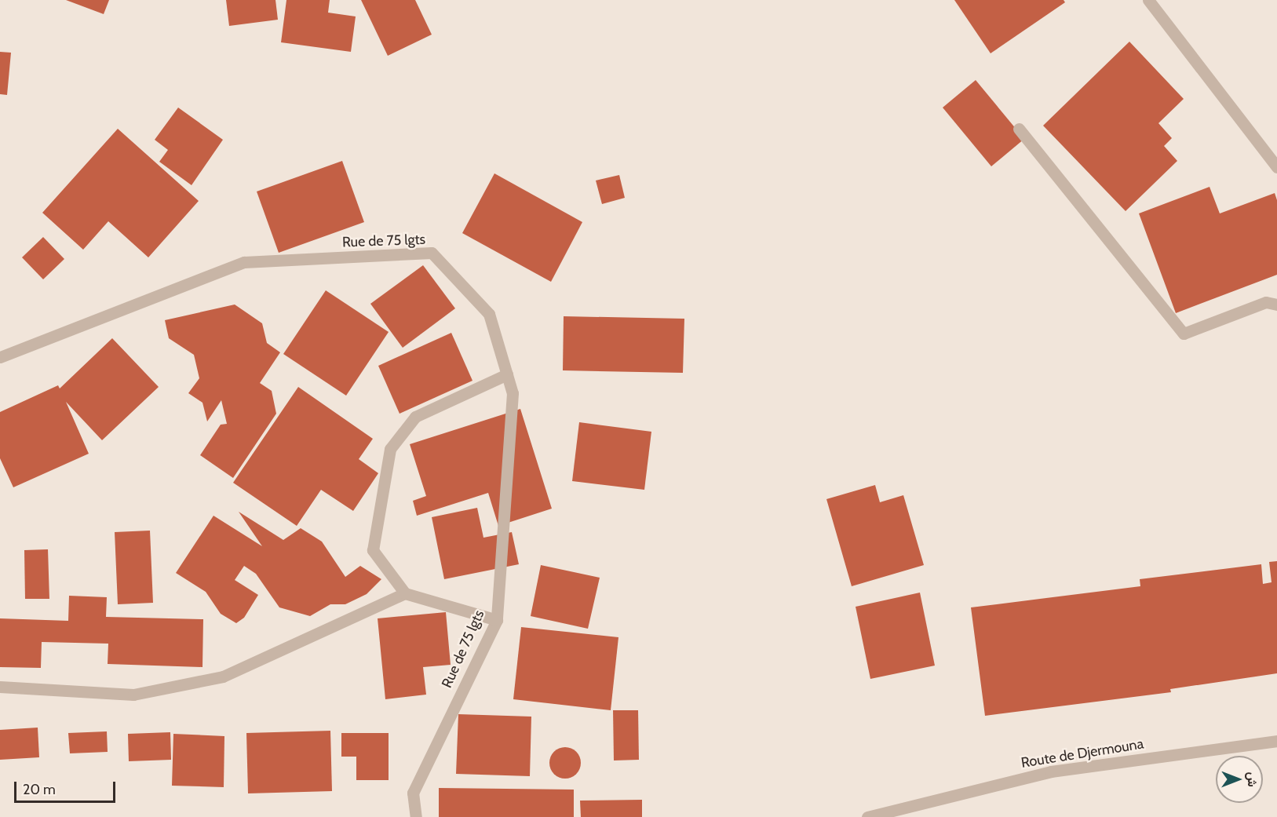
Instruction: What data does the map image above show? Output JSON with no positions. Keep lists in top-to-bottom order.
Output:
{
  "streets": {
    "street": ["Rue de 75 lgts", "Route de Djermouna"]
  },
  "scale_bar": "20 m",
  "north": "right"
}
